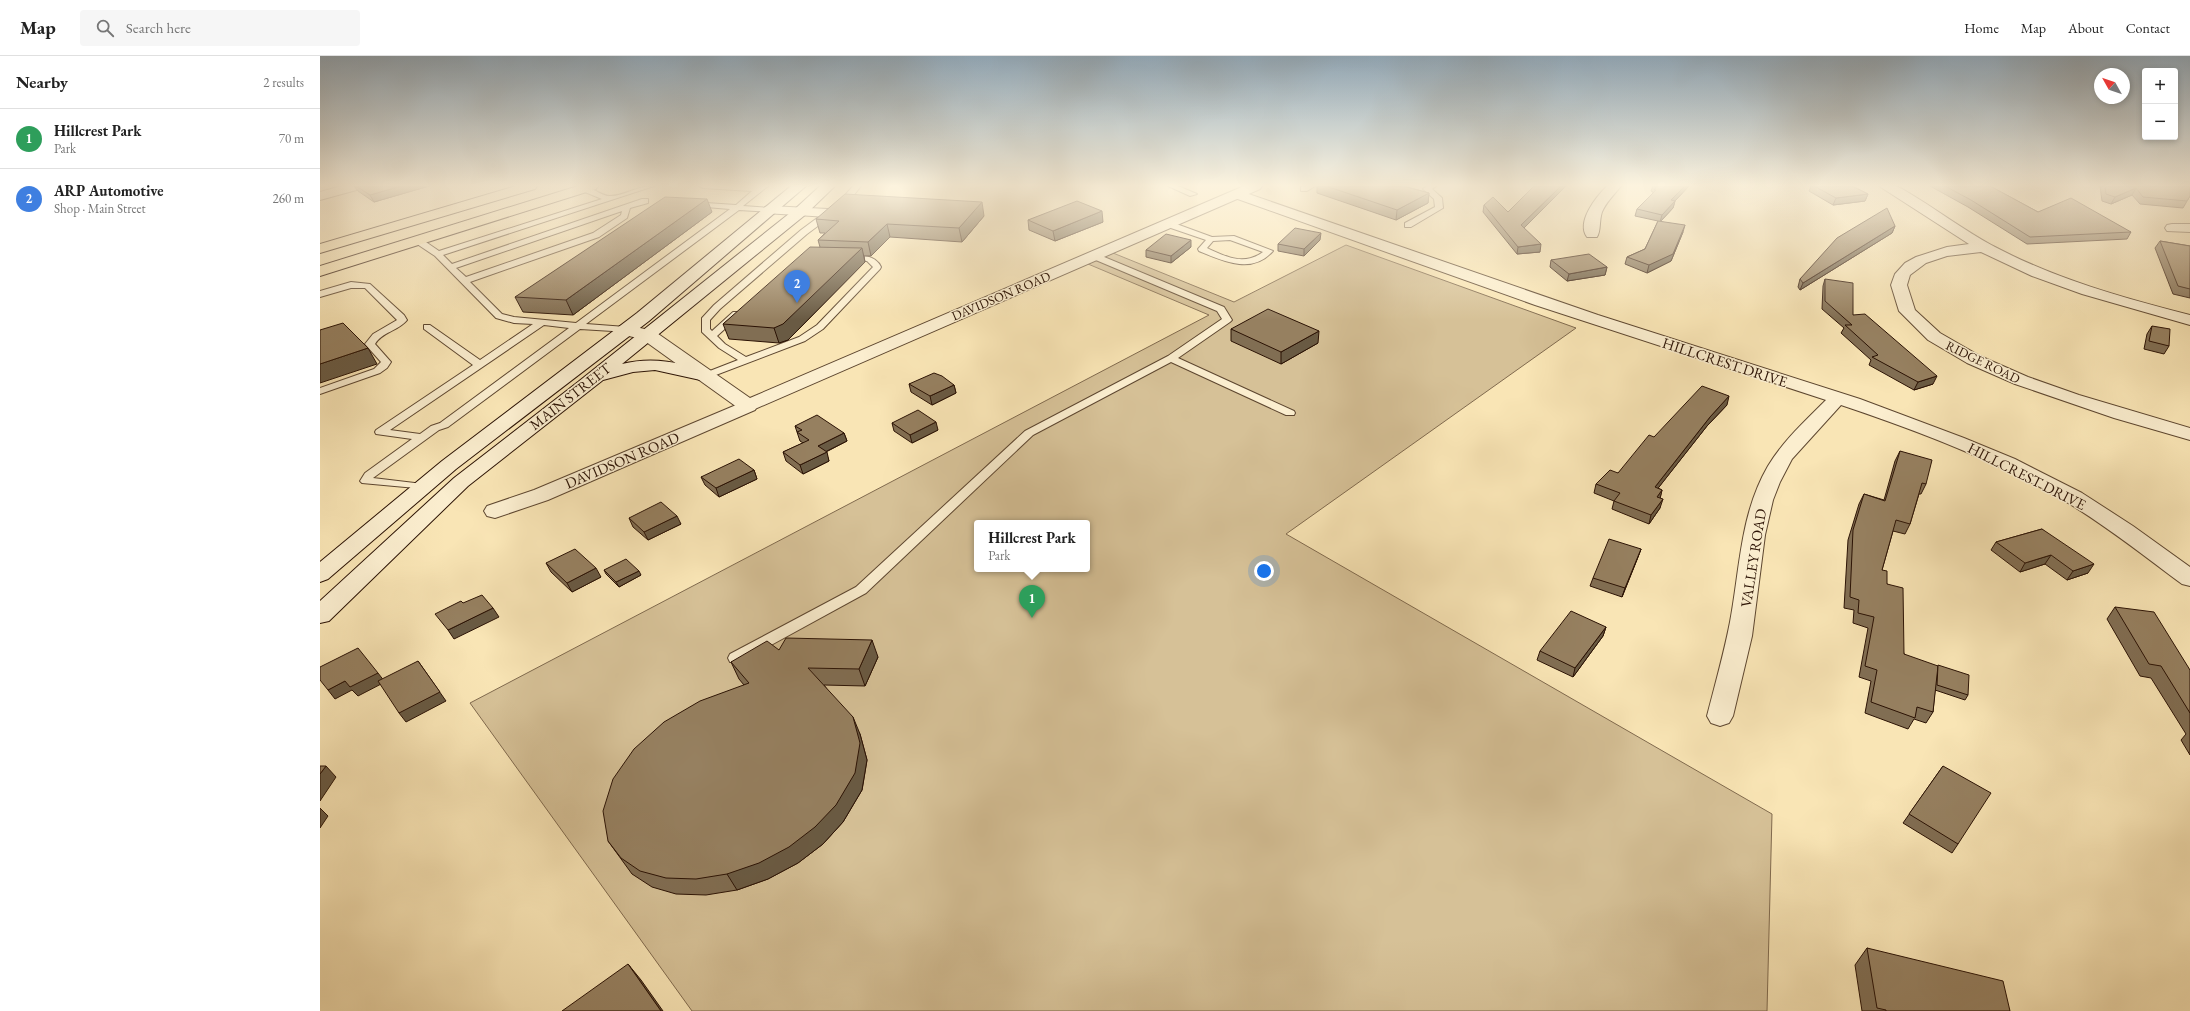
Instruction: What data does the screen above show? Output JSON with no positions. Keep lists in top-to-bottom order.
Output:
{
  "streets": {
    "street": [
      "DAVIDSON ROAD",
      "HILLCREST DRIVE",
      "RIDGE ROAD",
      "MAIN STREET",
      "VALLEY ROAD"
    ]
  },
  "crossings": [
    ["HILLCREST DRIVE", "VALLEY ROAD"]
  ],
  "north": "top left",
  "page": {
    "header": "Map",
    "search": "Search here",
    "nav": [
      "Home",
      "Map",
      "About",
      "Contact"
    ],
    "heading": ["Nearby", "2 results"],
    "map_buttons": ["+", "−"],
    "list": [
      {
        "mark": "1",
        "name": "Hillcrest Park",
        "note": "Park",
        "value": "70 m"
      },
      {
        "mark": "2",
        "name": "ARP Automotive",
        "note": "Shop · Main Street",
        "value": "260 m"
      }
    ],
    "pins": ["2", "1"],
    "popup": ["Hillcrest Park", "Park"]
  }
}
